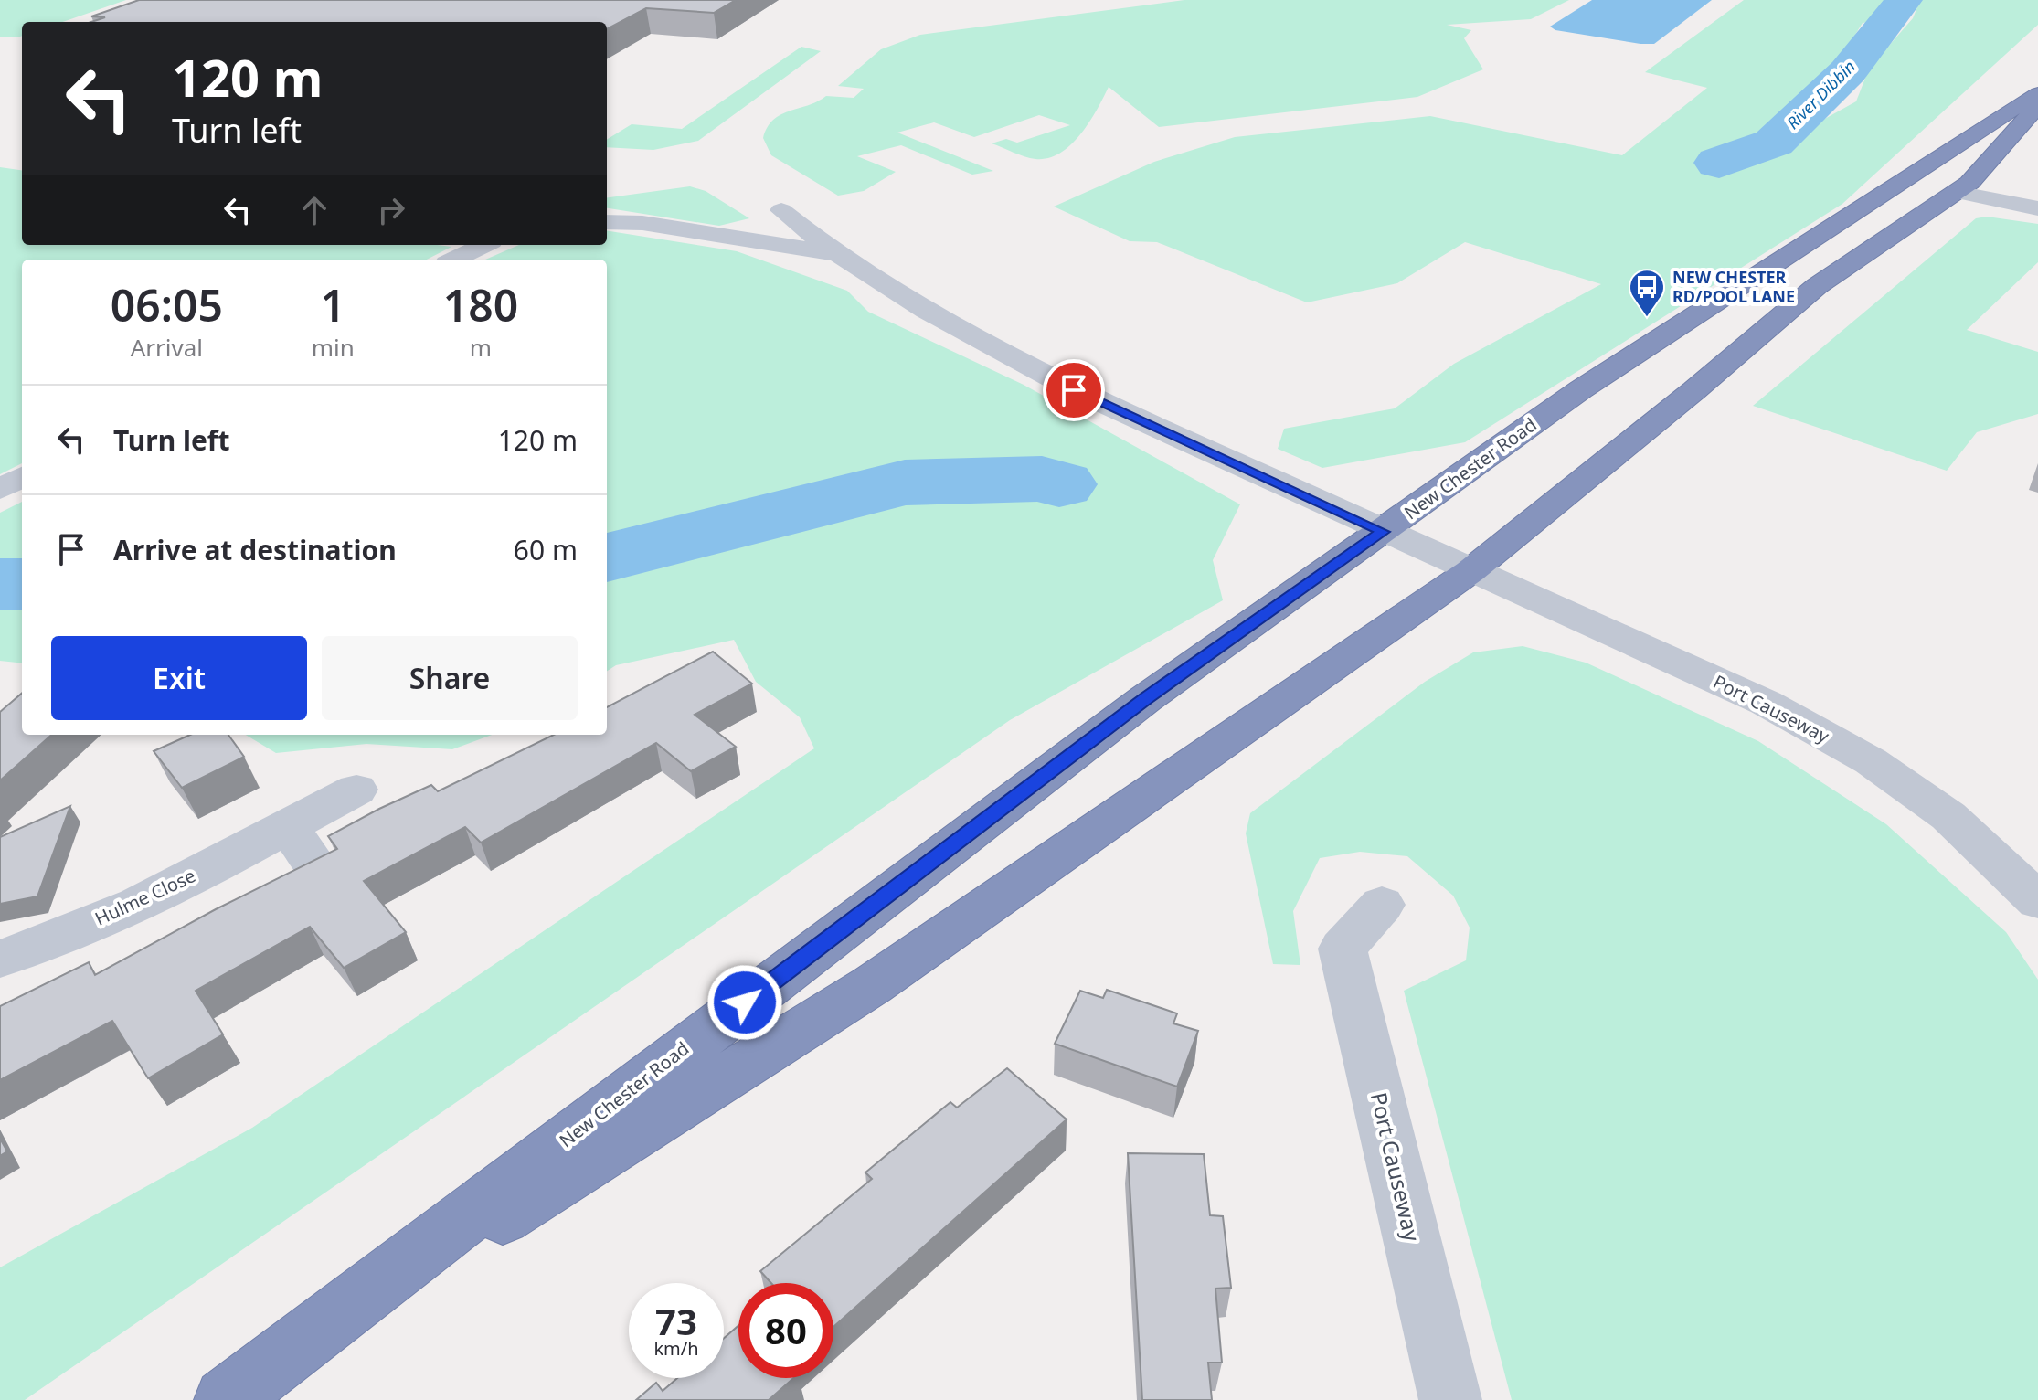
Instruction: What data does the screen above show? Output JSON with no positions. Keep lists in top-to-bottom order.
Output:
{
  "streets": {
    "highway": ["New Chester Road"],
    "street": ["Port Causeway", "Hulme Close"]
  },
  "crossings": [
    ["New Chester Road", "Port Causeway"]
  ],
  "water": ["River Dibbin"],
  "places": {
    "bus stop": ["NEW CHESTER RD/POOL LANE"]
  },
  "page": {
    "turn": ["120 m", "Turn left"],
    "eta": [
      "06:05",
      "Arrival",
      "1",
      "min",
      "180",
      "m"
    ],
    "list": [
      {
        "name": "Turn left",
        "value": "120 m"
      },
      {
        "name": "Arrive at destination",
        "value": "60 m"
      }
    ],
    "buttons": ["Exit", "Share"],
    "speed": "73 km/h",
    "limit": "80"
  }
}
